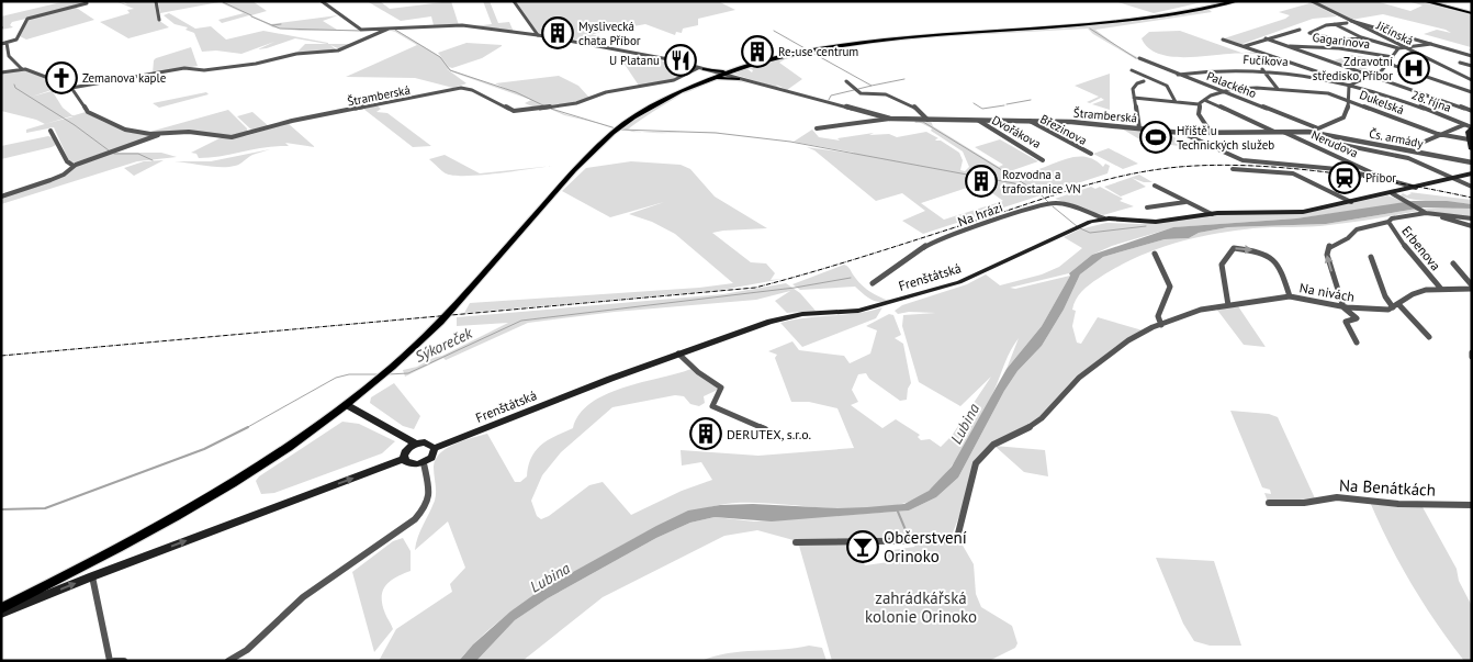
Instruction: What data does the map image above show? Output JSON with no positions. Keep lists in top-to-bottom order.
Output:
{
  "streets": {
    "main road": ["Frenštátská"],
    "street": [
      "Jičínská",
      "Gagarinova",
      "Fučíkova",
      "Palackého",
      "Štramberská",
      "28. října",
      "Dukelská",
      "Březinova",
      "Dvořákova",
      "Čs. armády",
      "Nerudova",
      "Na hrázi",
      "Erbenova",
      "Na nivách",
      "Na Benátkách"
    ]
  },
  "crossings": [
    ["Fučíkova", "Palackého"],
    ["Fučíkova", "28. října"],
    ["Palackého", "Štramberská"],
    ["Palackého", "Dukelská"],
    ["Palackého", "Čs. armády"],
    ["Štramberská", "Březinova"],
    ["Štramberská", "Dvořákova"],
    ["Štramberská", "Čs. armády"],
    ["Štramberská", "Nerudova"],
    ["Nerudova", "Frenštátská"],
    ["Na hrázi", "Frenštátská"],
    ["Erbenova", "Na nivách"]
  ],
  "water": ["Sýkoreček", "Lubina"],
  "parks": ["zahrádkářská kolonie Orinoko"],
  "places": {
    "building": [
      "Myslivecká chata Příbor",
      "Re-use centrum",
      "Rozvodna a trafostanice VN",
      "DERUTEX, s.r.o."
    ],
    "restaurant": ["U Platanu"],
    "hospital": ["Zdravotní středisko Příbor"],
    "church": ["Zemanova kaple"],
    "sports": ["Hřiště u Technických služeb"],
    "station": ["Příbor"],
    "bar": ["Občerstvení Orinoko"]
  }
}
